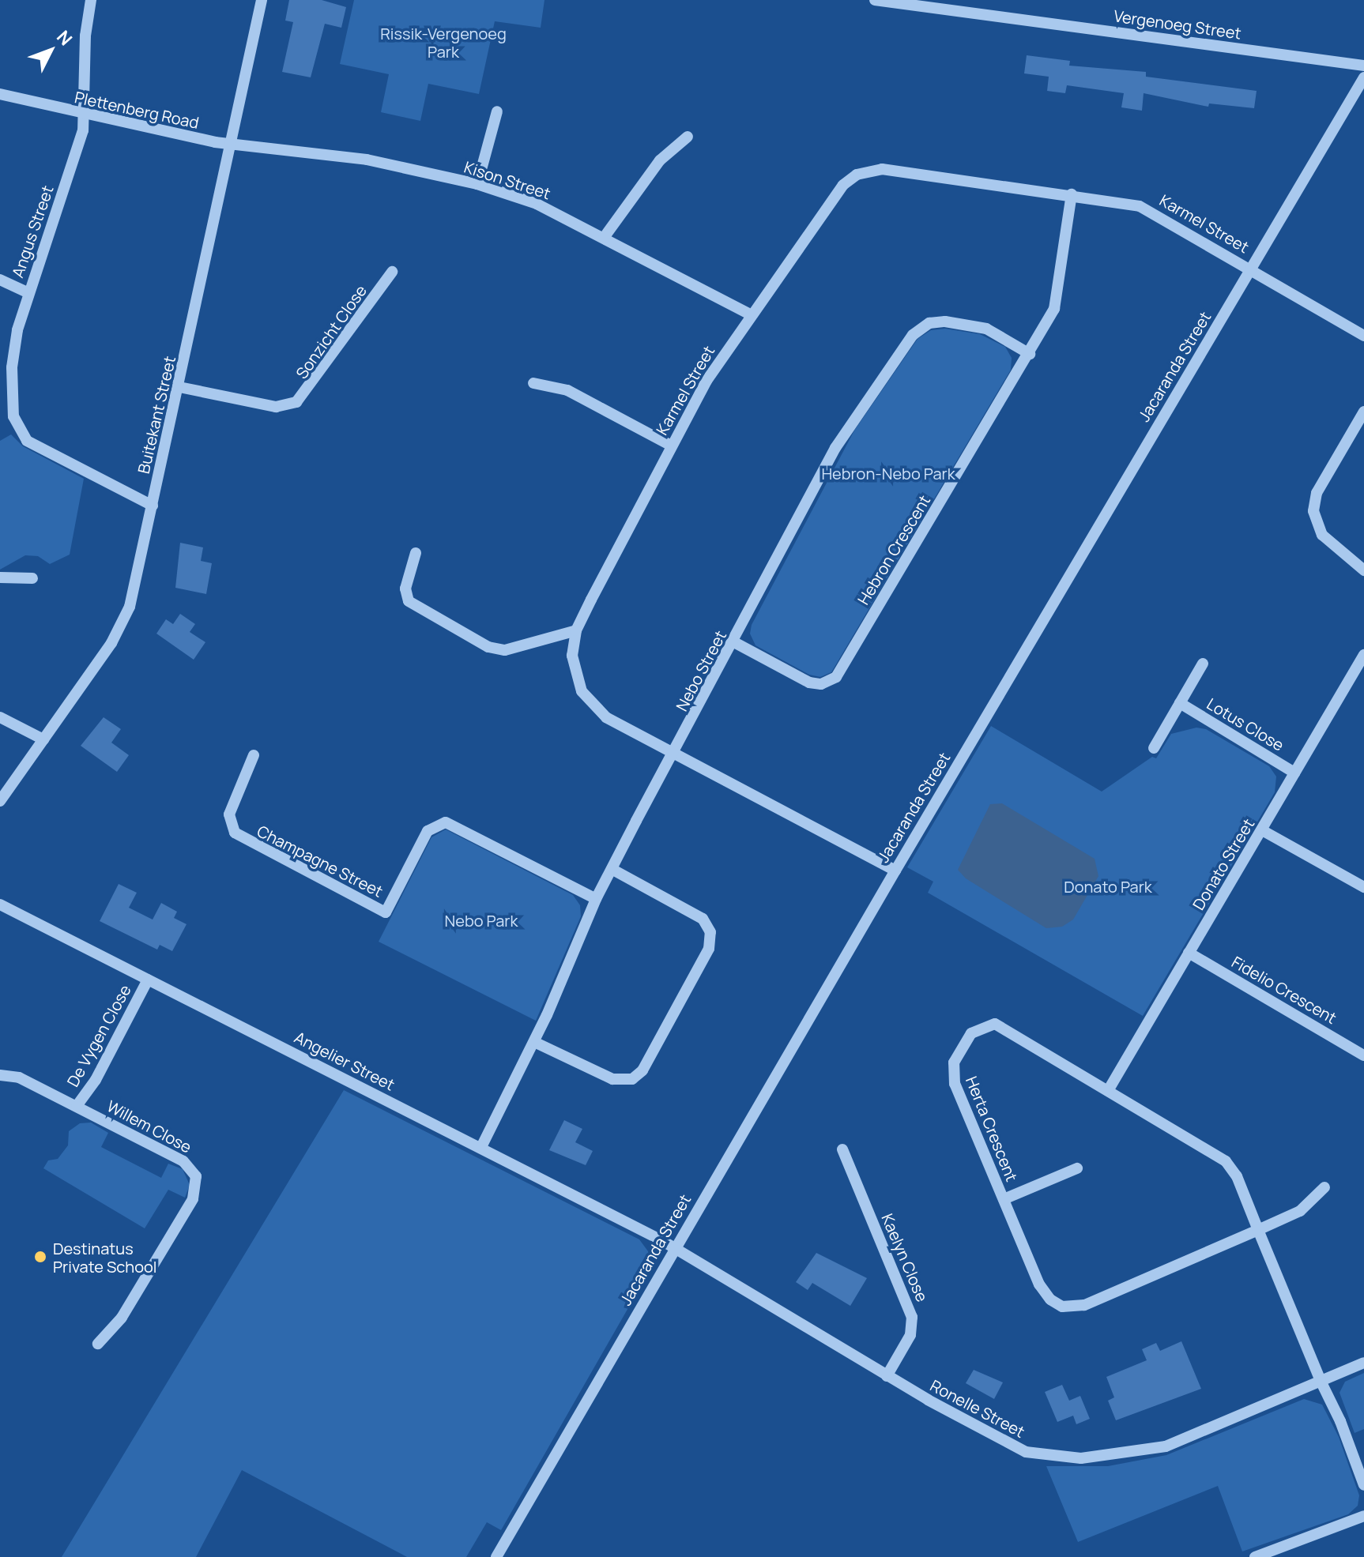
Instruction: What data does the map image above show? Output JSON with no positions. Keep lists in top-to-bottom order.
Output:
{
  "streets": {
    "street": [
      "Vergenoeg Street",
      "Plettenberg Road",
      "Kison Street",
      "Karmel Street",
      "Angus Street",
      "Sonzicht Close",
      "Jacaranda Street",
      "Buitekant Street",
      "Hebron Crescent",
      "Nebo Street",
      "Lotus Close",
      "Champagne Street",
      "Donato Street",
      "Fidelio Crescent",
      "De Vygen Close",
      "Angelier Street",
      "Willem Close",
      "Herta Crescent",
      "Kaelyn Close",
      "Ronelle Street"
    ]
  },
  "crossings": [
    ["Plettenberg Road", "Kison Street"],
    ["Plettenberg Road", "Angus Street"],
    ["Plettenberg Road", "Buitekant Street"],
    ["Kison Street", "Karmel Street"],
    ["Kison Street", "Buitekant Street"],
    ["Karmel Street", "Jacaranda Street"],
    ["Karmel Street", "Hebron Crescent"],
    ["Karmel Street", "Nebo Street"],
    ["Angus Street", "Buitekant Street"],
    ["Sonzicht Close", "Buitekant Street"],
    ["Jacaranda Street", "Angelier Street"],
    ["Jacaranda Street", "Ronelle Street"],
    ["Hebron Crescent", "Nebo Street"],
    ["Nebo Street", "Champagne Street"],
    ["Nebo Street", "Angelier Street"],
    ["Lotus Close", "Donato Street"],
    ["Donato Street", "Fidelio Crescent"],
    ["Donato Street", "Herta Crescent"],
    ["De Vygen Close", "Angelier Street"],
    ["De Vygen Close", "Willem Close"],
    ["Angelier Street", "Ronelle Street"],
    ["Herta Crescent", "Ronelle Street"],
    ["Kaelyn Close", "Ronelle Street"]
  ],
  "parks": [
    "Rissik-Vergenoeg Park",
    "Hebron-Nebo Park",
    "Donato Park",
    "Nebo Park"
  ],
  "places": ["Destinatus Private School"],
  "north": "top right"
}
